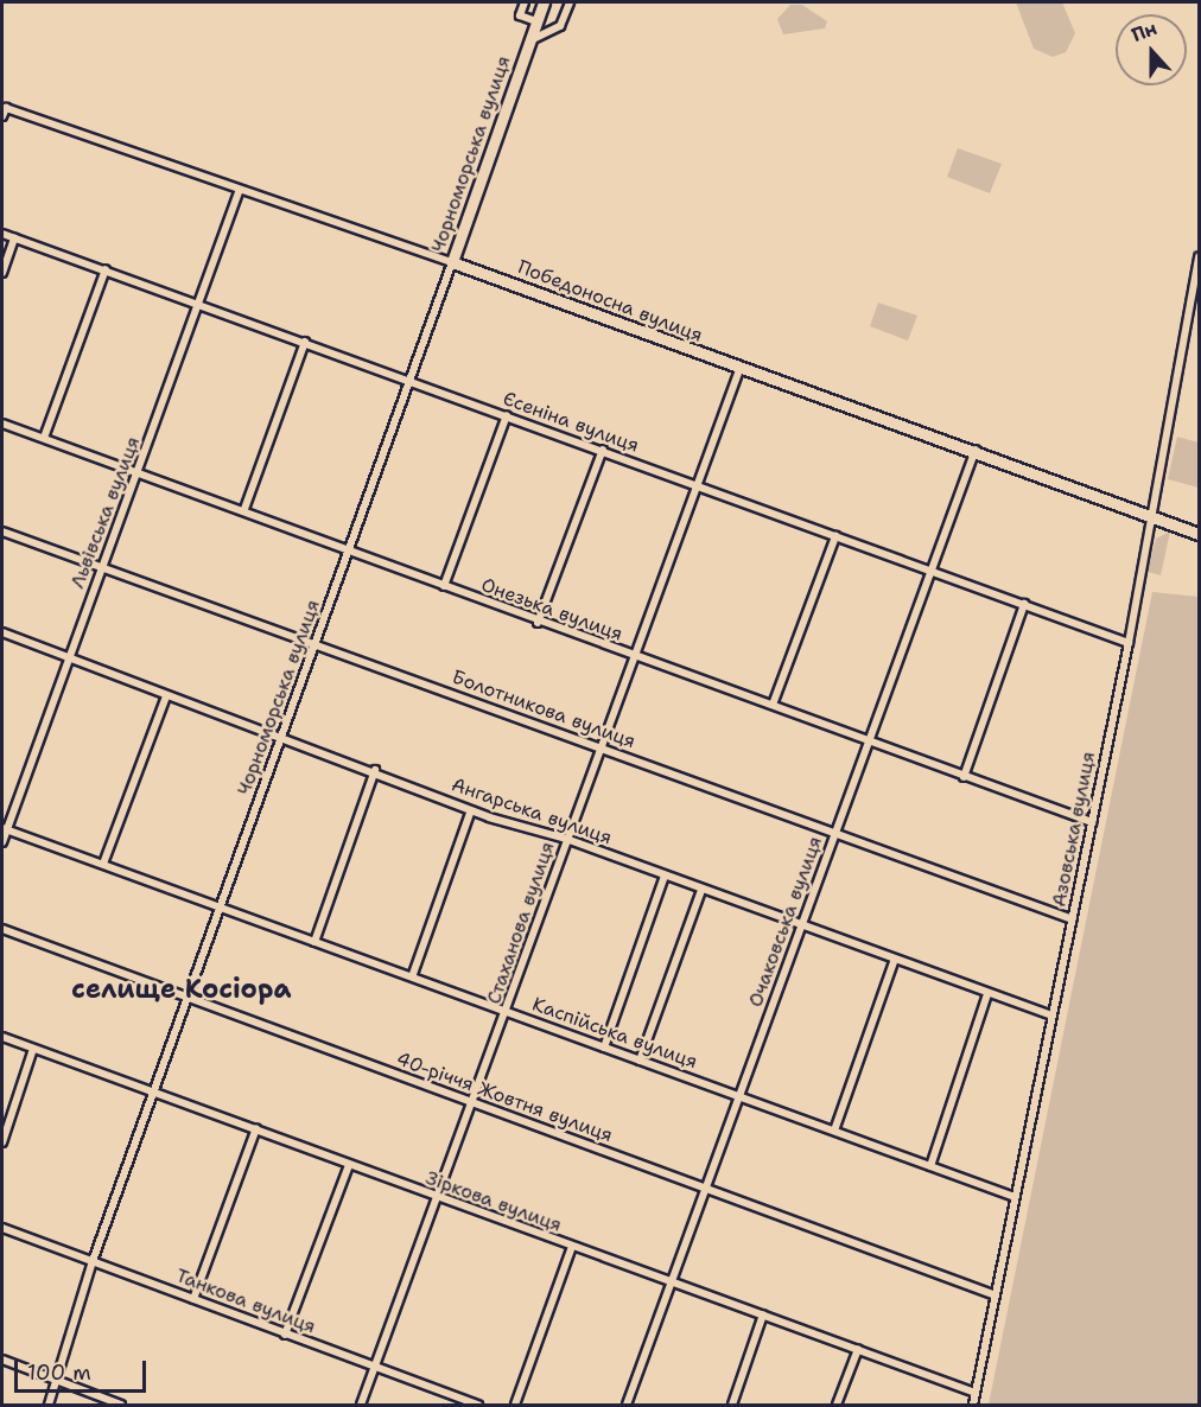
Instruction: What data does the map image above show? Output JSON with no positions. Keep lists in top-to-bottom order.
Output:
{
  "streets": {
    "street": [
      "Чорноморська вулиця",
      "Победоносна вулиця",
      "Єсеніна вулиця",
      "Львівська вулиця",
      "Онезька вулиця",
      "Болотникова вулиця",
      "Ангарська вулиця",
      "Азовська вулиця",
      "Очаковська вулиця",
      "Стаханова вулиця",
      "Каспійська вулиця",
      "40-річчя Жовтня вулиця",
      "Зіркова вулиця",
      "Танкова вулиця"
    ]
  },
  "crossings": [
    ["Чорноморська вулиця", "Победоносна вулиця"],
    ["Чорноморська вулиця", "Єсеніна вулиця"],
    ["Чорноморська вулиця", "Онезька вулиця"],
    ["Чорноморська вулиця", "Болотникова вулиця"],
    ["Чорноморська вулиця", "Ангарська вулиця"],
    ["Чорноморська вулиця", "Каспійська вулиця"],
    ["Чорноморська вулиця", "40-річчя Жовтня вулиця"],
    ["Чорноморська вулиця", "Зіркова вулиця"],
    ["Чорноморська вулиця", "Танкова вулиця"],
    ["Победоносна вулиця", "Львівська вулиця"],
    ["Победоносна вулиця", "Азовська вулиця"],
    ["Победоносна вулиця", "Очаковська вулиця"],
    ["Победоносна вулиця", "Стаханова вулиця"],
    ["Єсеніна вулиця", "Львівська вулиця"],
    ["Єсеніна вулиця", "Азовська вулиця"],
    ["Єсеніна вулиця", "Очаковська вулиця"],
    ["Єсеніна вулиця", "Стаханова вулиця"],
    ["Львівська вулиця", "Онезька вулиця"],
    ["Львівська вулиця", "Болотникова вулиця"],
    ["Львівська вулиця", "Ангарська вулиця"],
    ["Львівська вулиця", "Каспійська вулиця"],
    ["Онезька вулиця", "Азовська вулиця"],
    ["Онезька вулиця", "Очаковська вулиця"],
    ["Онезька вулиця", "Стаханова вулиця"],
    ["Болотникова вулиця", "Азовська вулиця"],
    ["Болотникова вулиця", "Очаковська вулиця"],
    ["Болотникова вулиця", "Стаханова вулиця"],
    ["Ангарська вулиця", "Азовська вулиця"],
    ["Ангарська вулиця", "Очаковська вулиця"],
    ["Ангарська вулиця", "Стаханова вулиця"],
    ["Азовська вулиця", "Каспійська вулиця"],
    ["Азовська вулиця", "40-річчя Жовтня вулиця"],
    ["Азовська вулиця", "Зіркова вулиця"],
    ["Очаковська вулиця", "Каспійська вулиця"],
    ["Очаковська вулиця", "40-річчя Жовтня вулиця"],
    ["Очаковська вулиця", "Зіркова вулиця"],
    ["Стаханова вулиця", "Каспійська вулиця"],
    ["Стаханова вулиця", "40-річчя Жовтня вулиця"],
    ["Стаханова вулиця", "Зіркова вулиця"],
    ["Стаханова вулиця", "Танкова вулиця"]
  ],
  "districts": ["селище Косіора"],
  "scale_bar": "100 m",
  "north": "top"
}
